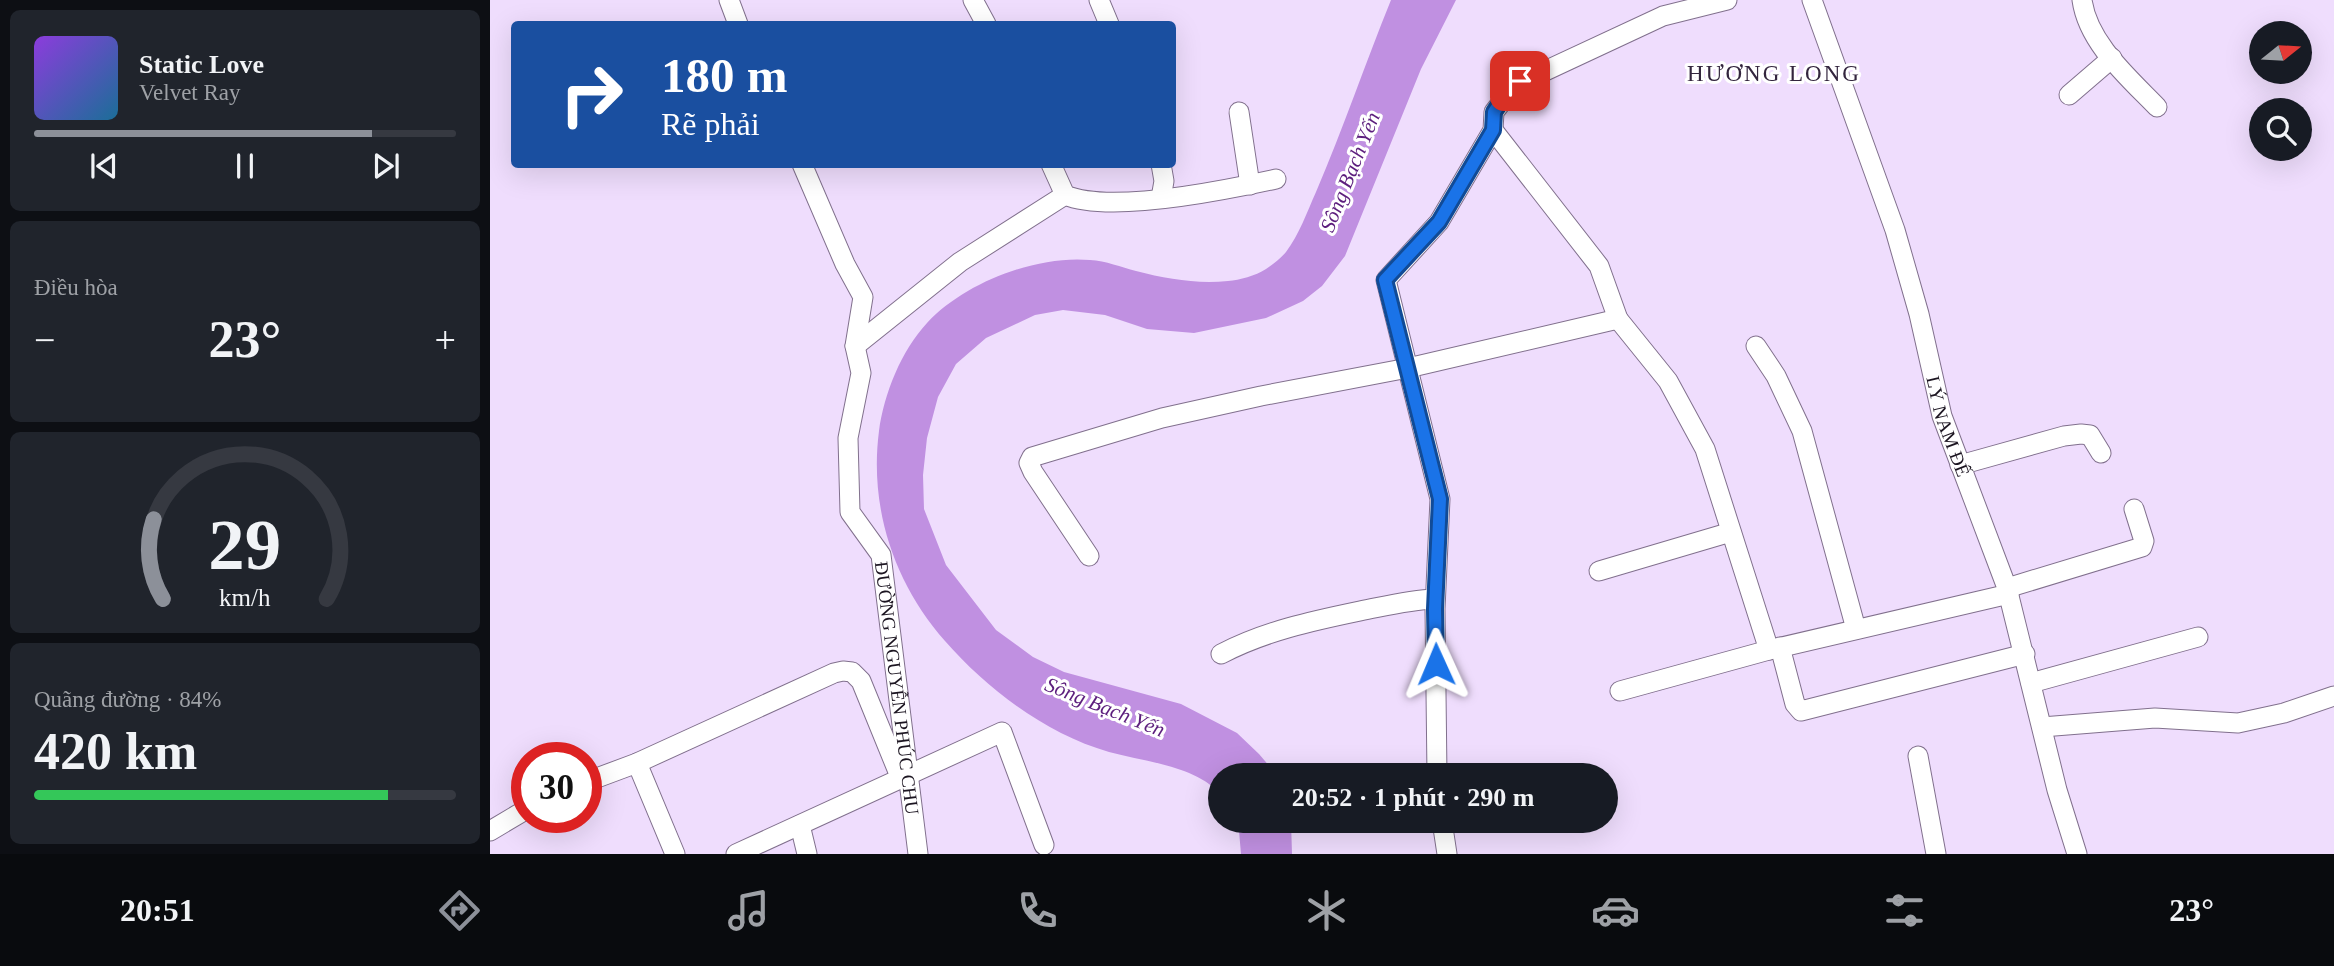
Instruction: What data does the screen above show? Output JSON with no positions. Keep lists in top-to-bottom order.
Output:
{
  "streets": {
    "street": ["LÝ NAM ĐẾ", "ĐƯỜNG NGUYỄN PHÚC CHU"]
  },
  "districts": ["HƯƠNG LONG"],
  "water": ["Sông Bạch Yến"],
  "north": "right",
  "page": {
    "turn": ["180 m", "Rẽ phải"],
    "song": ["Static Love", "Velvet Ray"],
    "tile": [
      "Điều hòa",
      ["Quãng đường · 84%", "420 km"]
    ],
    "heat": ["−", "23°", "+"],
    "limit": "30",
    "trip": "20:52 · 1 phút · 290 m",
    "tabs": ["20:51", "23°"],
    "gauge": ["29", "km/h"]
  }
}
